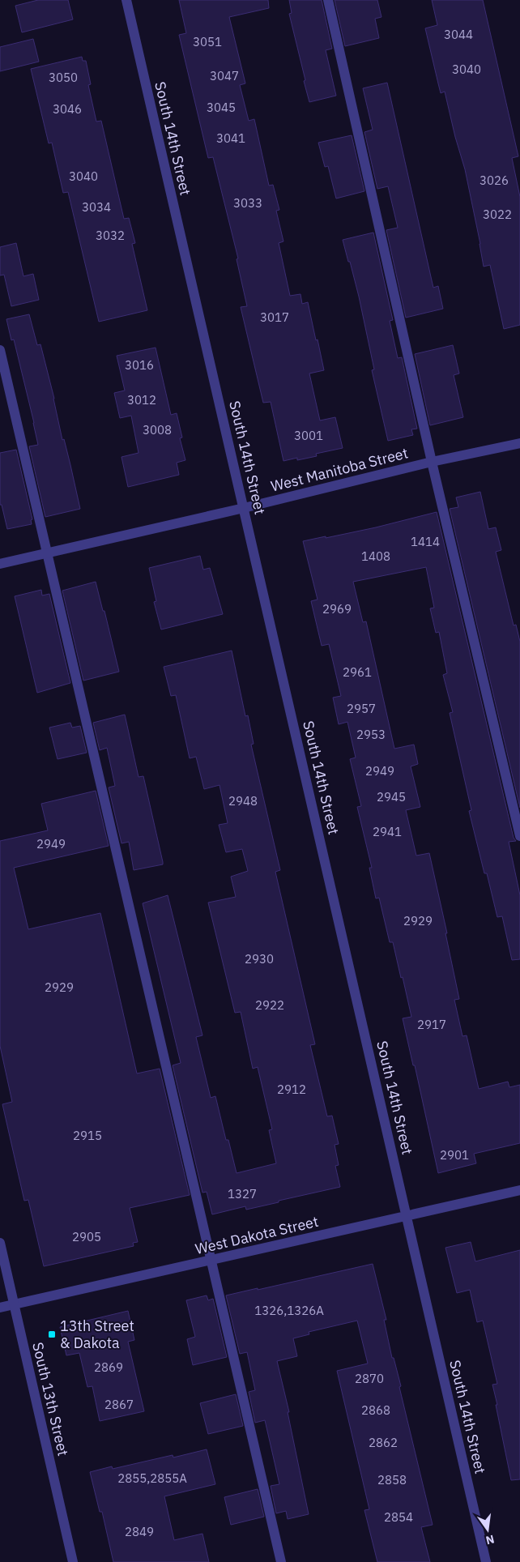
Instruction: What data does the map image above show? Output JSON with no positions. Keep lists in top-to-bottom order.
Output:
{
  "streets": {
    "street": [
      "South 14th Street",
      "West Manitoba Street",
      "West Dakota Street",
      "South 13th Street"
    ]
  },
  "crossings": [
    ["South 14th Street", "West Manitoba Street"],
    ["South 14th Street", "West Dakota Street"],
    ["West Dakota Street", "South 13th Street"]
  ],
  "places": {
    "transit": ["13th Street & Dakota"]
  },
  "house_numbers": [
    "3044",
    "3051",
    "3040",
    "3047",
    "3050",
    "3045",
    "3046",
    "3041",
    "3040",
    "3026",
    "3033",
    "3034",
    "3022",
    "3032",
    "3017",
    "3016",
    "3012",
    "3008",
    "3001",
    "1414",
    "1408",
    "2969",
    "2961",
    "2957",
    "2953",
    "2949",
    "2945",
    "2948",
    "2941",
    "2949",
    "2929",
    "2930",
    "2929",
    "2922",
    "2917",
    "2912",
    "2915",
    "2901",
    "1327",
    "2905",
    "1326,1326A",
    "2869",
    "2870",
    "2867",
    "2868",
    "2862",
    "2855,2855A",
    "2858",
    "2854",
    "2849"
  ],
  "north": "bottom"
}
